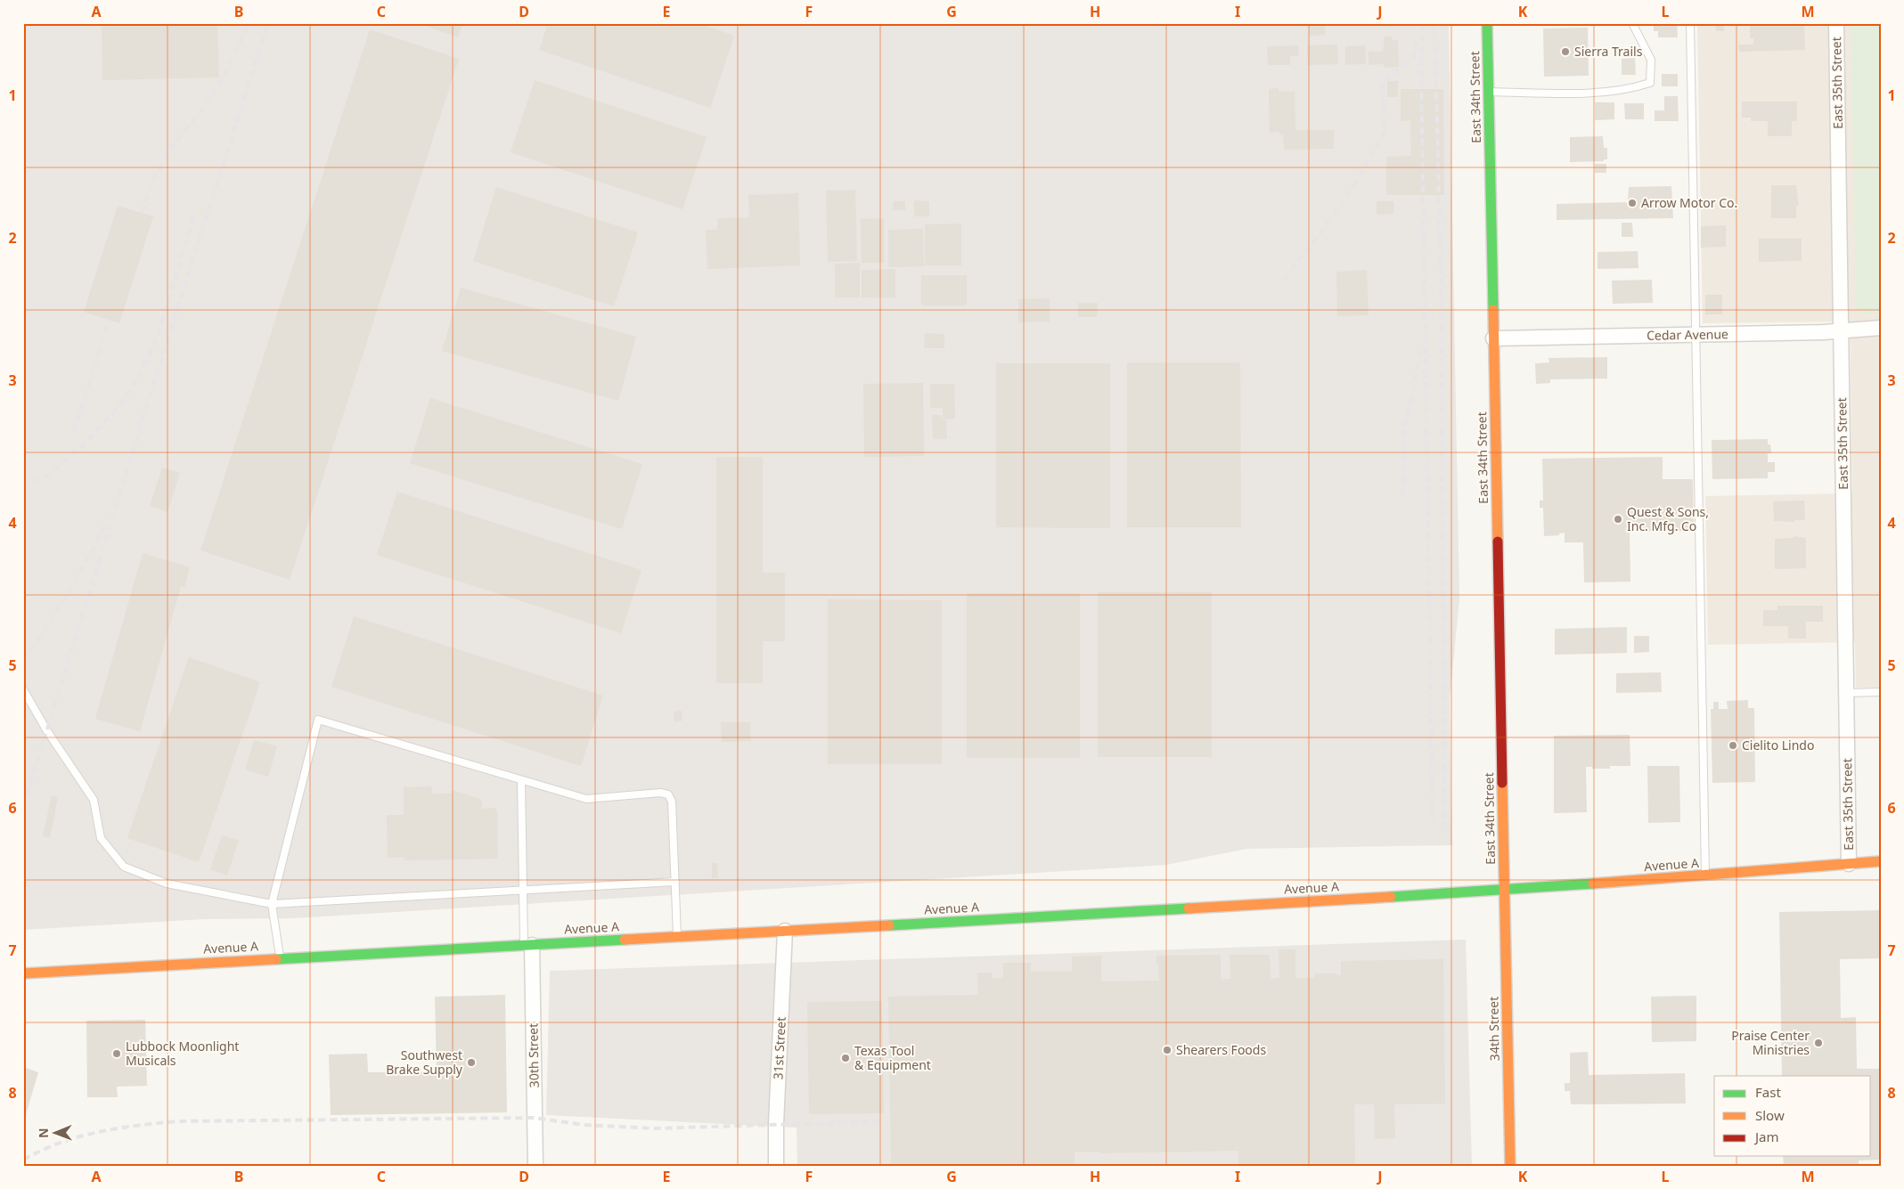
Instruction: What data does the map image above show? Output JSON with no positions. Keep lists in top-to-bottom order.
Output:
{
  "streets": {
    "main road": ["East 34th Street", "Avenue A", "34th Street"],
    "street": [
      "East 35th Street",
      "Cedar Avenue",
      "31st Street",
      "30th Street"
    ]
  },
  "crossings": [
    ["East 35th Street", "Cedar Avenue"],
    ["East 35th Street", "Avenue A"],
    ["East 34th Street", "Cedar Avenue"],
    ["East 34th Street", "Avenue A"],
    ["East 34th Street", "34th Street"],
    ["Avenue A", "34th Street"],
    ["Avenue A", "31st Street"],
    ["Avenue A", "30th Street"]
  ],
  "places": [
    "Sierra Trails",
    "Arrow Motor Co.",
    "Quest & Sons, Inc. Mfg. Co",
    "Cielito Lindo",
    "Praise Center Ministries",
    "Shearers Foods",
    "Lubbock Moonlight Musicals",
    "Texas Tool & Equipment",
    "Southwest Brake Supply"
  ],
  "legend": ["Fast", "Slow", "Jam"],
  "north": "left",
  "grid": {
    "columns": [
      "A",
      "B",
      "C",
      "D",
      "E",
      "F",
      "G",
      "H",
      "I",
      "J",
      "K",
      "L",
      "M"
    ],
    "rows": [
      "1",
      "2",
      "3",
      "4",
      "5",
      "6",
      "7",
      "8"
    ]
  }
}
